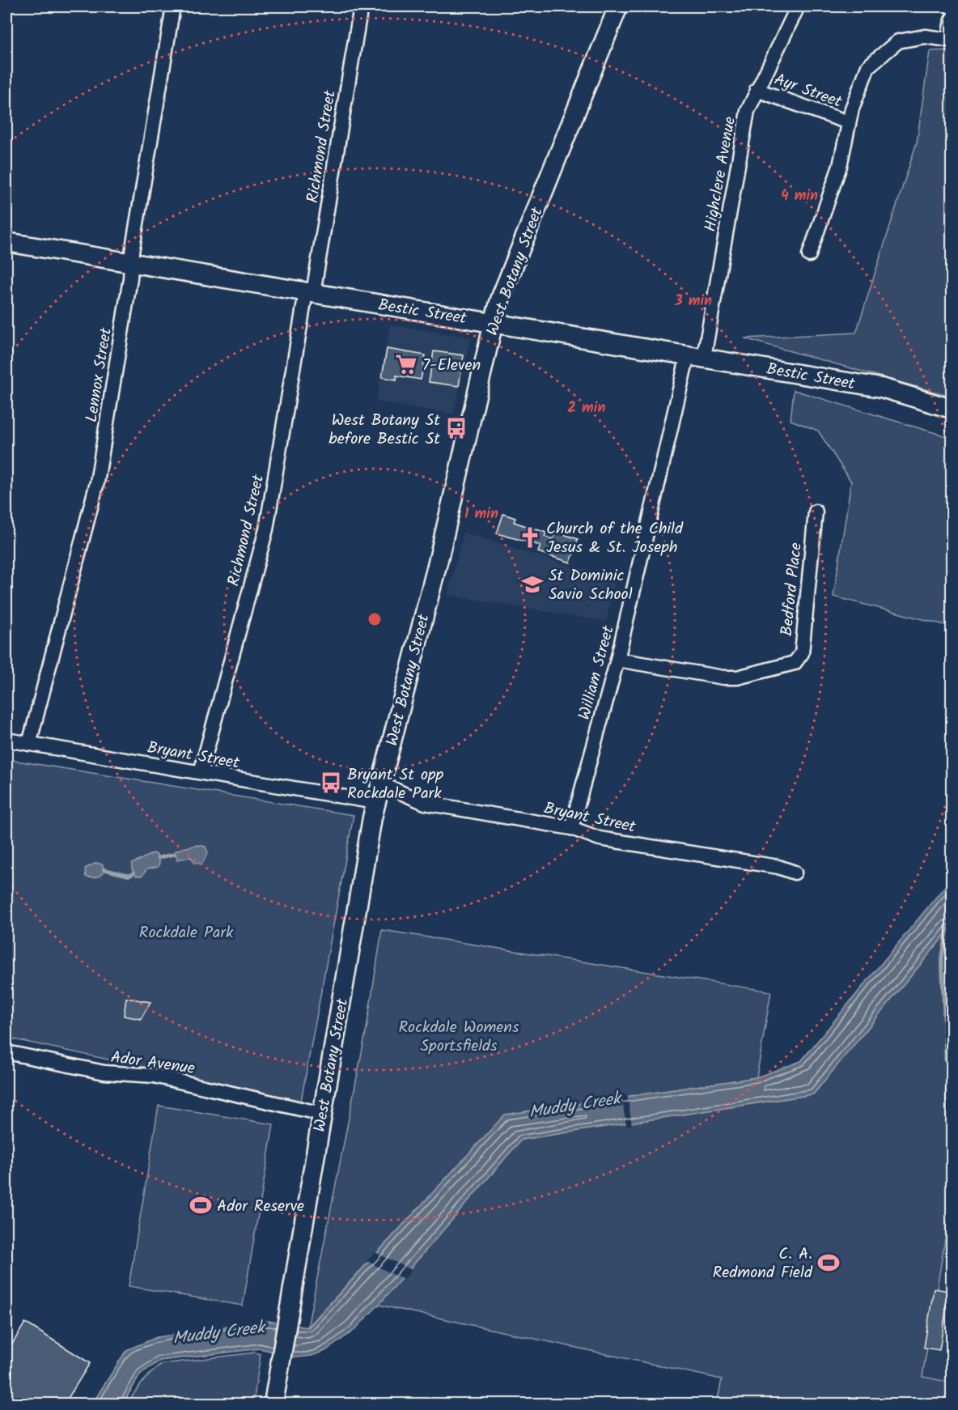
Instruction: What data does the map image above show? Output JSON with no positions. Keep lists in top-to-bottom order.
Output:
{
  "streets": {
    "main road": ["West Botany Street", "Bestic Street"],
    "street": [
      "Ayr Street",
      "Richmond Street",
      "Highclere Avenue",
      "Lennox Street",
      "Bedford Place",
      "William Street",
      "Bryant Street",
      "Ador Avenue"
    ]
  },
  "crossings": [
    ["Ayr Street", "Highclere Avenue"],
    ["Richmond Street", "Bestic Street"],
    ["Richmond Street", "Bryant Street"],
    ["Highclere Avenue", "Bestic Street"],
    ["Highclere Avenue", "William Street"],
    ["West Botany Street", "Bestic Street"],
    ["West Botany Street", "Bryant Street"],
    ["West Botany Street", "Ador Avenue"],
    ["Bestic Street", "Lennox Street"],
    ["Bestic Street", "William Street"],
    ["Lennox Street", "Bryant Street"],
    ["Bedford Place", "William Street"],
    ["William Street", "Bryant Street"]
  ],
  "water": ["Muddy Creek"],
  "parks": ["Rockdale Park", "Rockdale Womens Sportsfields"],
  "places": {
    "supermarket": ["7-Eleven"],
    "bus stop": ["West Botany St before Bestic St", "Bryant St opp Rockdale Park"],
    "church": ["Church of the Child Jesus & St. Joseph"],
    "school or university": ["St Dominic Savio School"],
    "sports": ["Ador Reserve", "C. A. Redmond Field"]
  },
  "rings": [
    "4 min",
    "3 min",
    "2 min",
    "1 min"
  ]
}
